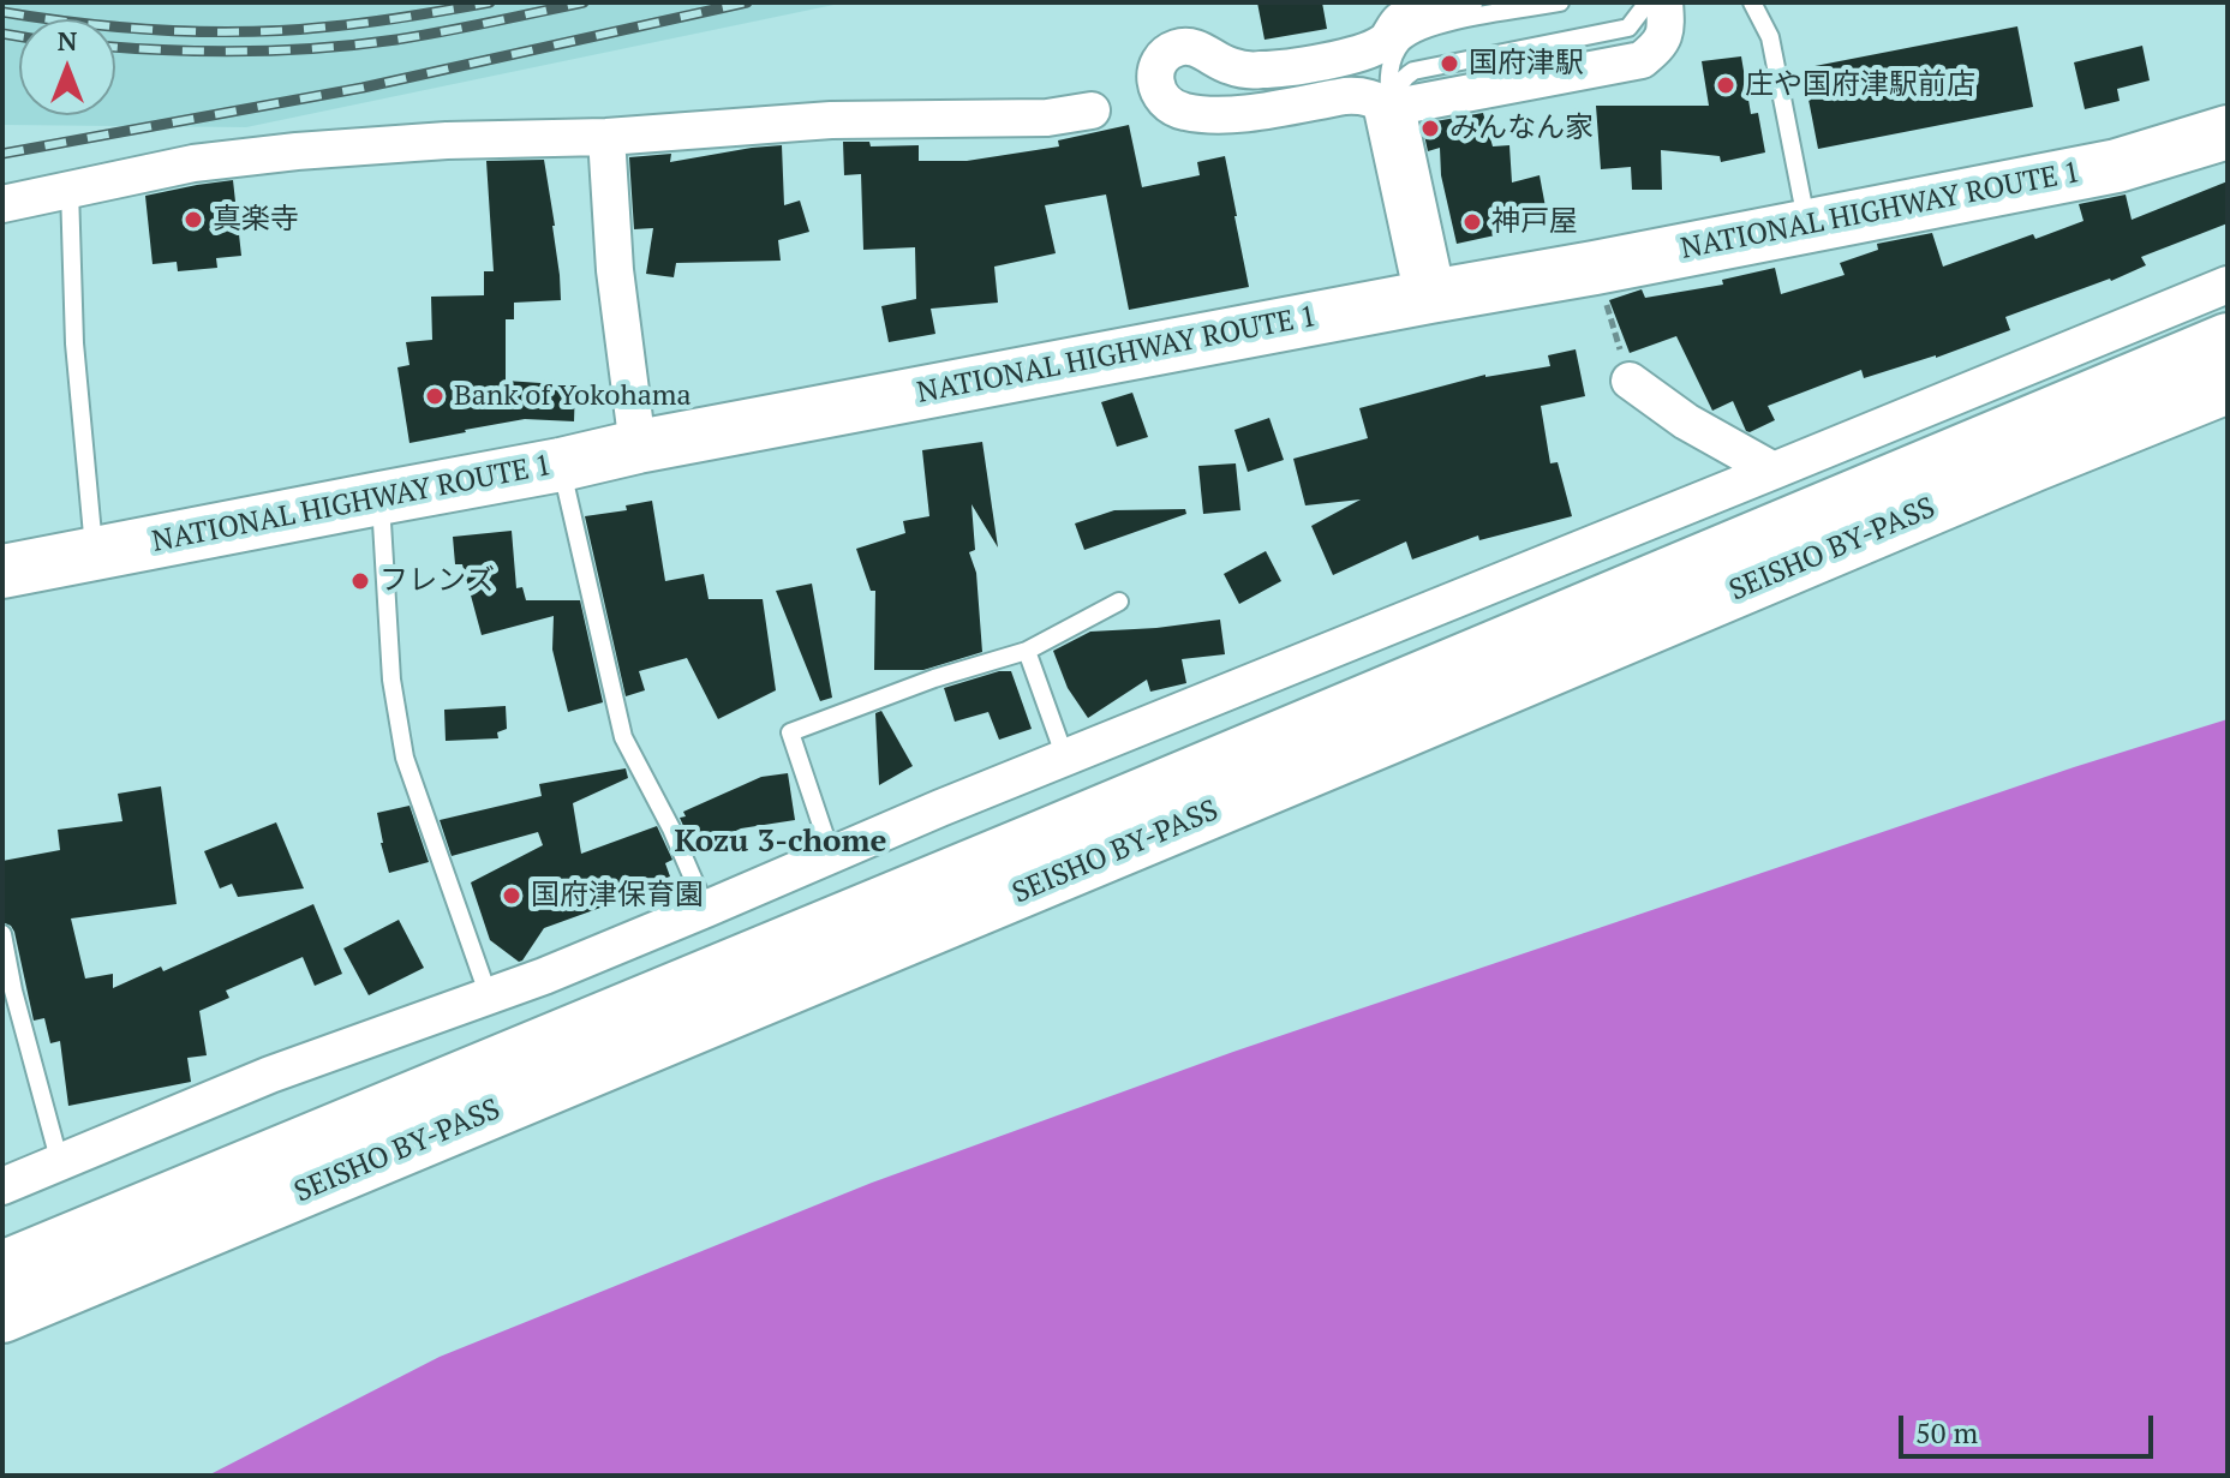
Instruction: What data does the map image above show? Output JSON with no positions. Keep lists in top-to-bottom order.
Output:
{
  "streets": {
    "highway": ["NATIONAL HIGHWAY ROUTE 1", "SEISHO BY-PASS"]
  },
  "districts": ["Kozu 3-chome"],
  "places": [
    "国府津駅",
    "庄や国府津駅前店",
    "みんなん家",
    "真楽寺",
    "神戸屋",
    "Bank of Yokohama",
    "フレンズ",
    "国府津保育園"
  ],
  "scale_bar": "50 m",
  "north": "top"
}
